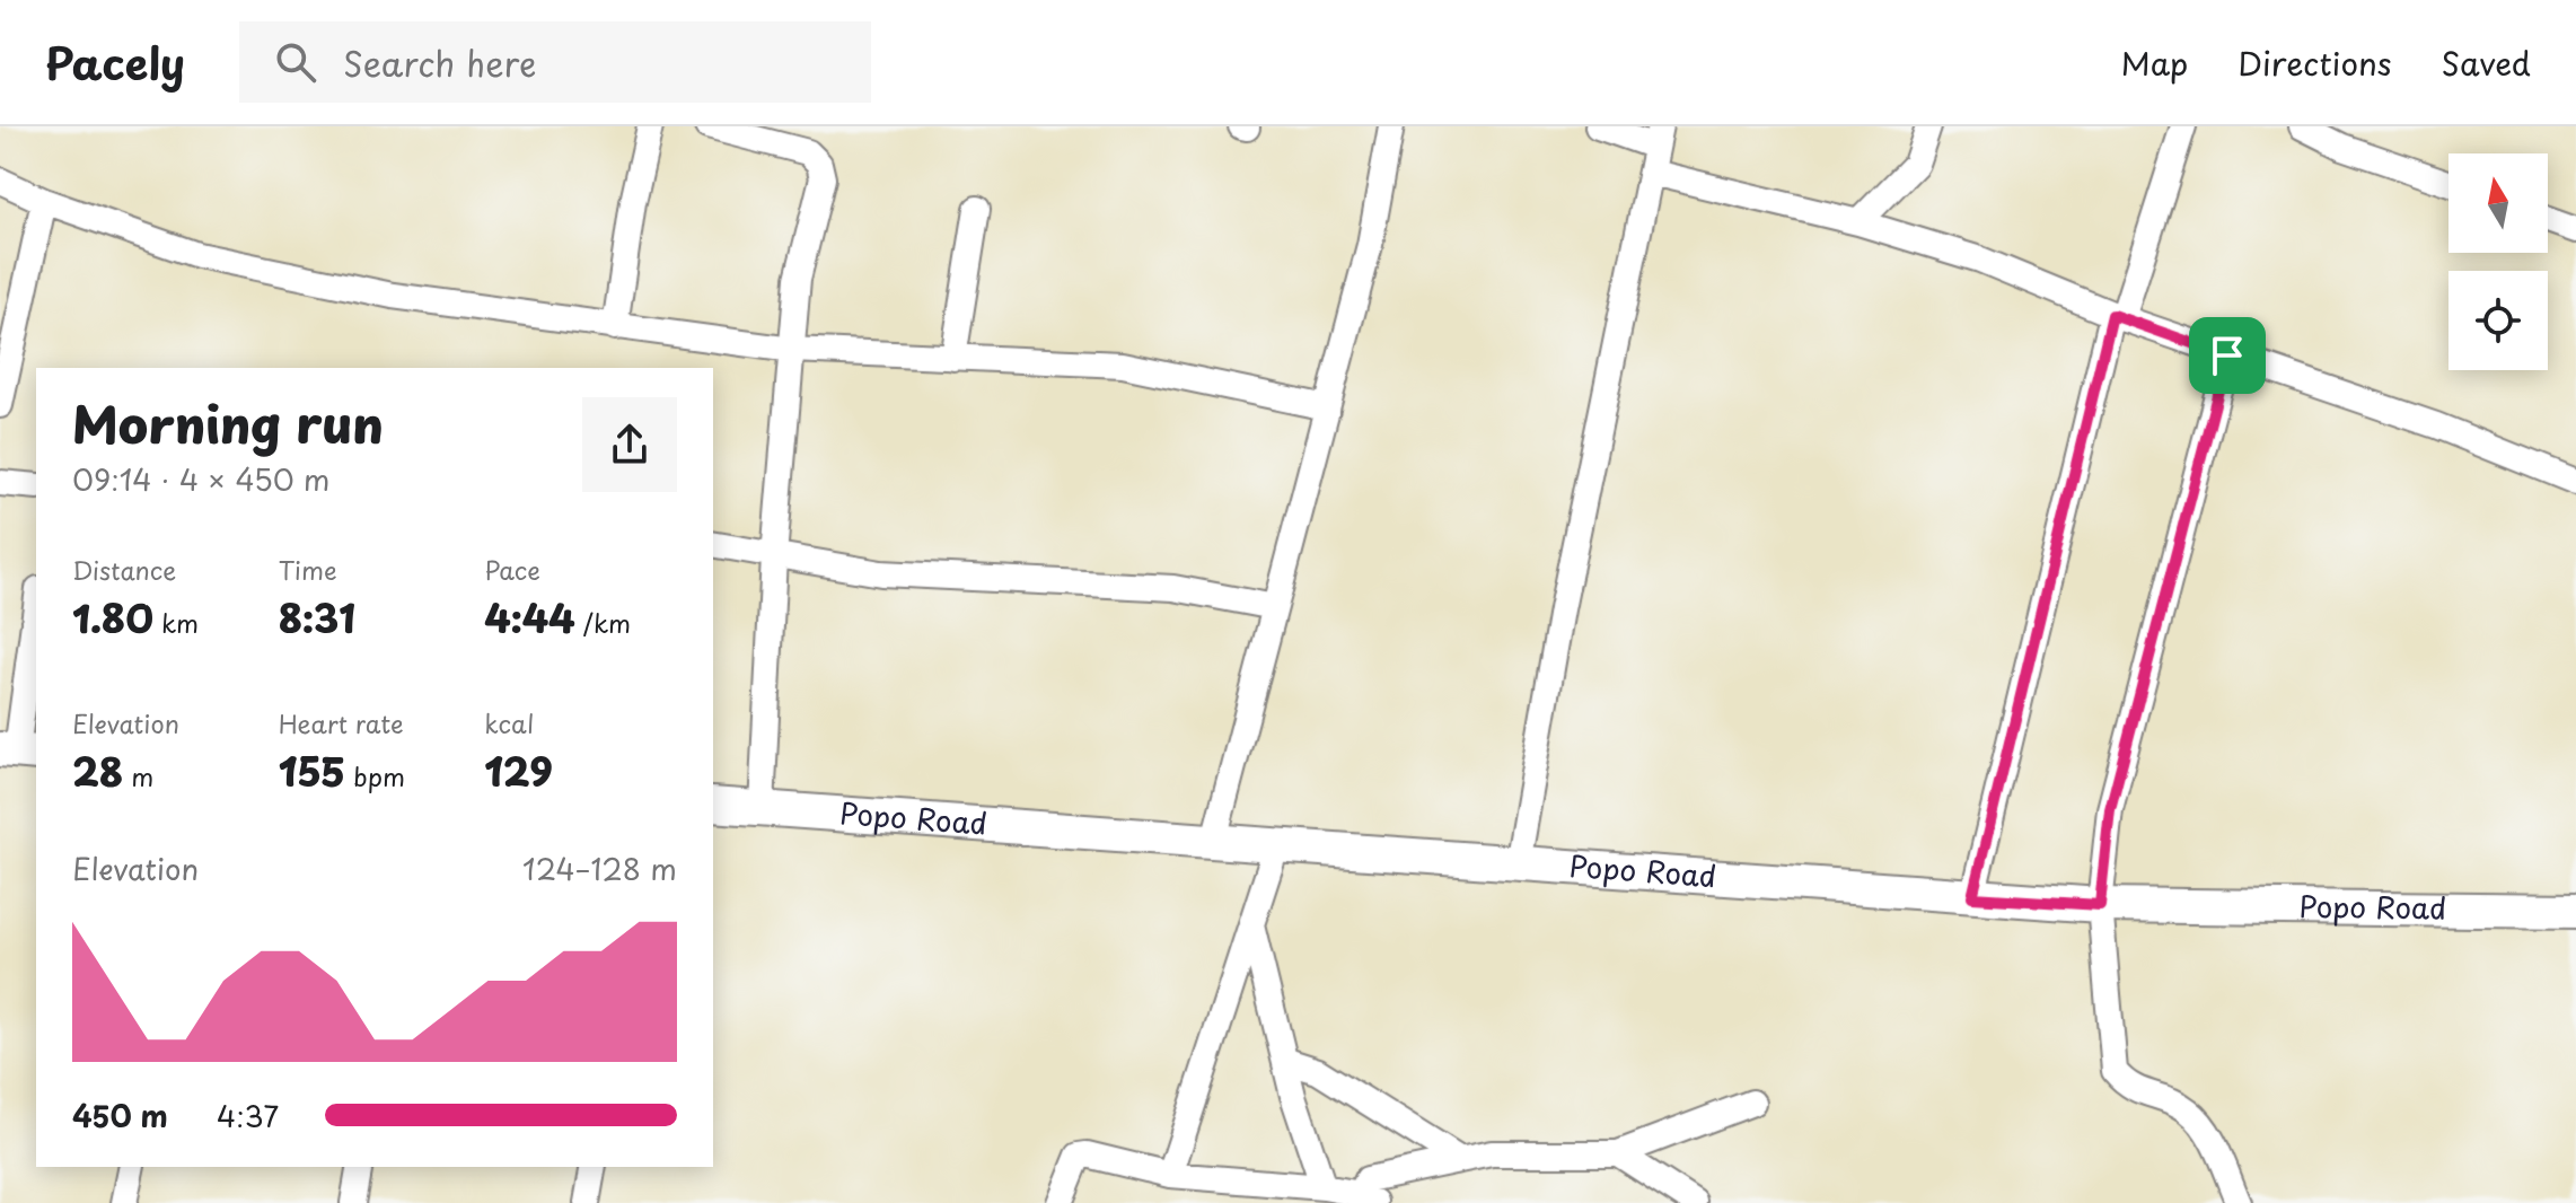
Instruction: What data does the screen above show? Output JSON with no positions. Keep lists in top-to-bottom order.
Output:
{
  "streets": {
    "main road": ["Popo Road"]
  },
  "north": "top",
  "page": {
    "header": "Pacely",
    "search": "Search here",
    "nav": ["Map", "Directions", "Saved"],
    "heading": ["Morning run", "09:14 · 4 × 450 m"],
    "stats": [
      ["Distance", "1.80 km"],
      ["Time", "8:31"],
      ["Pace", "4:44 /km"],
      ["Elevation", "28 m"],
      ["Heart rate", "155 bpm"],
      ["kcal", "129"]
    ],
    "chart": ["Elevation", "124–128 m"],
    "list": [
      {
        "name": "450 m",
        "note": "4:37"
      }
    ]
  }
}
